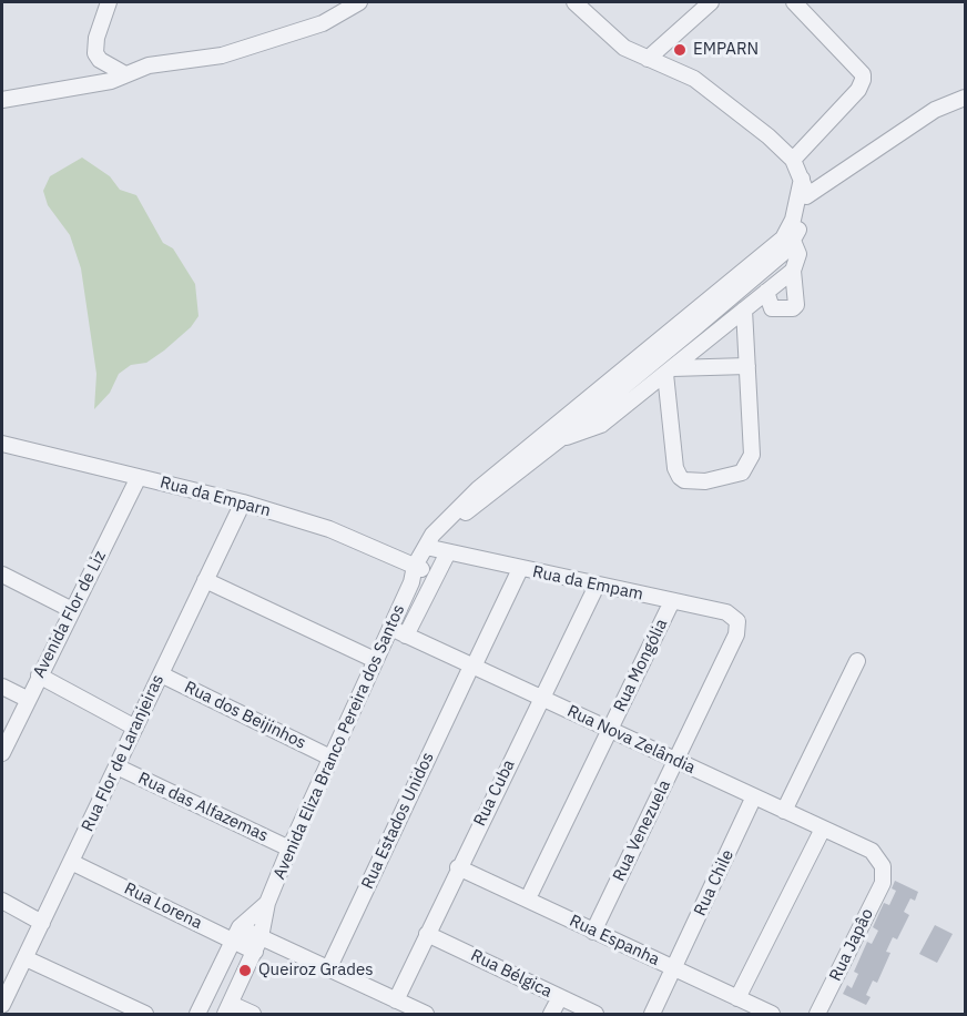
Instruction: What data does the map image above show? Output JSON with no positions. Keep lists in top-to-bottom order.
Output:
{
  "streets": {
    "street": [
      "Rua da Emparn",
      "Rua da Empam",
      "Avenida Flor de Liz",
      "Rua Mongólia",
      "Rua dos Beijinhos",
      "Rua Nova Zelândia",
      "Avenida Eliza Branco Pereira dos Santos",
      "Rua Flor de Laranjeiras",
      "Rua Cuba",
      "Rua das Alfazemas",
      "Rua Estados Unidos",
      "Rua Venezuela",
      "Rua Chile",
      "Rua Lorena",
      "Rua Espanha",
      "Rua Japâo",
      "Rua Bélgica"
    ]
  },
  "crossings": [
    ["Rua da Emparn", "Avenida Flor de Liz"],
    ["Rua da Emparn", "Avenida Eliza Branco Pereira dos Santos"],
    ["Rua da Emparn", "Rua Flor de Laranjeiras"],
    ["Rua da Empam", "Rua Mongólia"],
    ["Rua da Empam", "Avenida Eliza Branco Pereira dos Santos"],
    ["Rua da Empam", "Rua Cuba"],
    ["Rua da Empam", "Rua Estados Unidos"],
    ["Rua da Empam", "Rua Venezuela"],
    ["Rua Mongólia", "Rua Nova Zelândia"],
    ["Rua dos Beijinhos", "Avenida Eliza Branco Pereira dos Santos"],
    ["Rua dos Beijinhos", "Rua Flor de Laranjeiras"],
    ["Rua Nova Zelândia", "Avenida Eliza Branco Pereira dos Santos"],
    ["Rua Nova Zelândia", "Rua Cuba"],
    ["Rua Nova Zelândia", "Rua Estados Unidos"],
    ["Rua Nova Zelândia", "Rua Venezuela"],
    ["Rua Nova Zelândia", "Rua Chile"],
    ["Rua Nova Zelândia", "Rua Japâo"],
    ["Avenida Eliza Branco Pereira dos Santos", "Rua das Alfazemas"],
    ["Avenida Eliza Branco Pereira dos Santos", "Rua Lorena"],
    ["Rua Flor de Laranjeiras", "Rua das Alfazemas"],
    ["Rua Flor de Laranjeiras", "Rua Lorena"],
    ["Rua Cuba", "Rua Lorena"],
    ["Rua Cuba", "Rua Espanha"],
    ["Rua Cuba", "Rua Bélgica"],
    ["Rua Estados Unidos", "Rua Lorena"],
    ["Rua Venezuela", "Rua Espanha"],
    ["Rua Chile", "Rua Espanha"]
  ],
  "places": ["EMPARN", "Queiroz Grades"]
}
